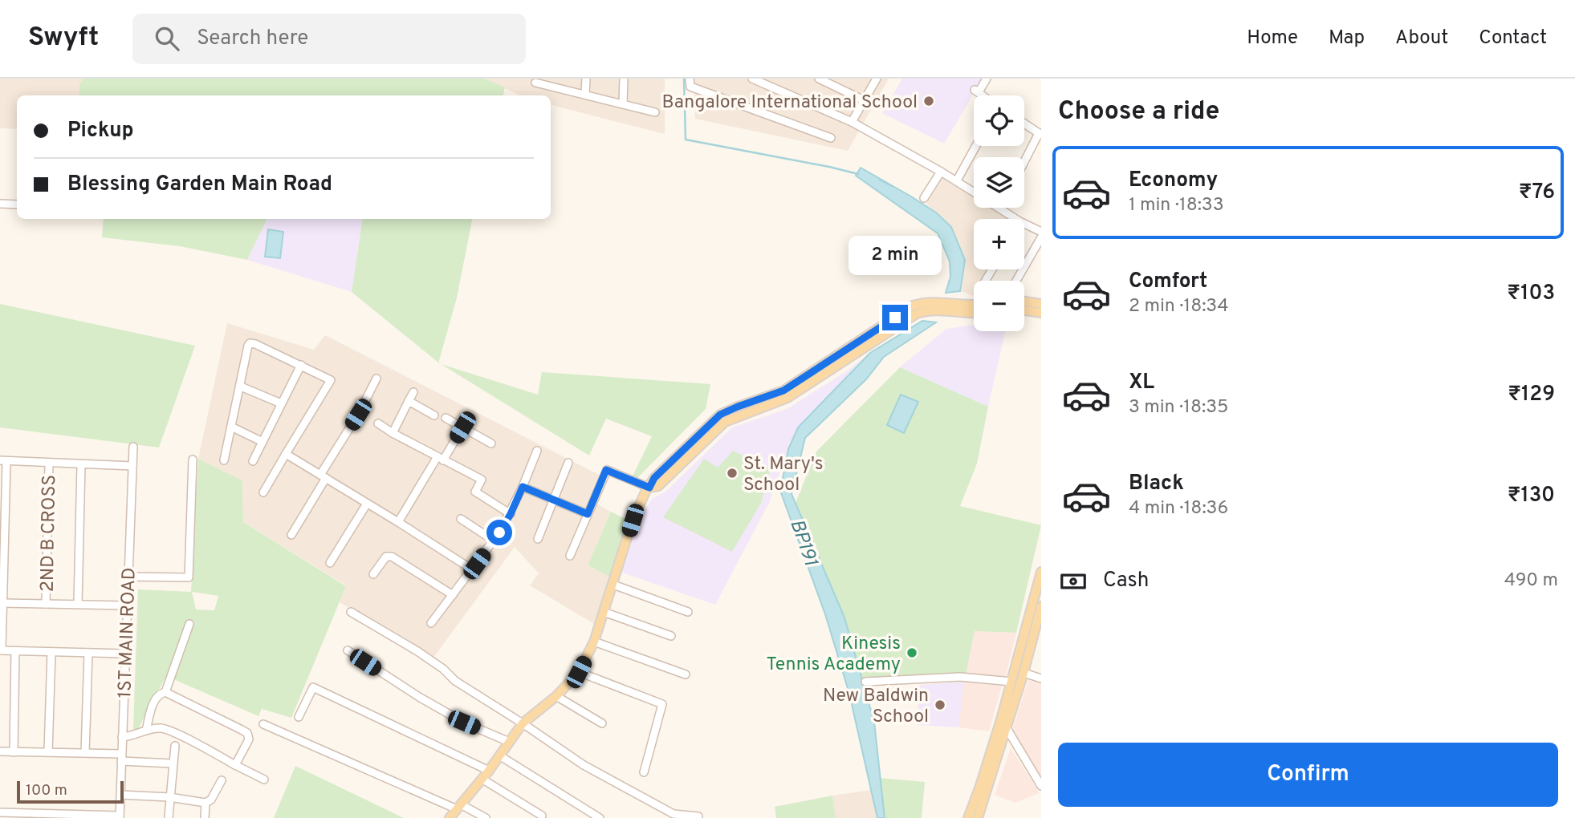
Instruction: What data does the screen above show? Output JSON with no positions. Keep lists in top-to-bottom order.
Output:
{
  "streets": {
    "street": ["2ND B CROSS", "1ST MAIN ROAD"]
  },
  "water": ["BP191"],
  "places": [
    "Bangalore International School",
    "St. Mary's School",
    "Kinesis Tennis Academy",
    "New Baldwin School"
  ],
  "scale_bar": "100 m",
  "page": {
    "header": "Swyft",
    "search": "Search here",
    "nav": [
      "Home",
      "Map",
      "About",
      "Contact"
    ],
    "heading": "Choose a ride",
    "map_buttons": ["+", "−"],
    "banner": ["Pickup", "Blessing Garden Main Road"],
    "list": [
      {
        "name": "Economy",
        "note": "1 min · 18:33",
        "value": "₹76"
      },
      {
        "name": "Comfort",
        "note": "2 min · 18:34",
        "value": "₹103"
      },
      {
        "name": "XL",
        "note": "3 min · 18:35",
        "value": "₹129"
      },
      {
        "name": "Black",
        "note": "4 min · 18:36",
        "value": "₹130"
      }
    ],
    "bubble": "2 min",
    "pay": ["Cash", "490 m"],
    "buttons": "Confirm",
    "scale": "100 m"
  }
}
